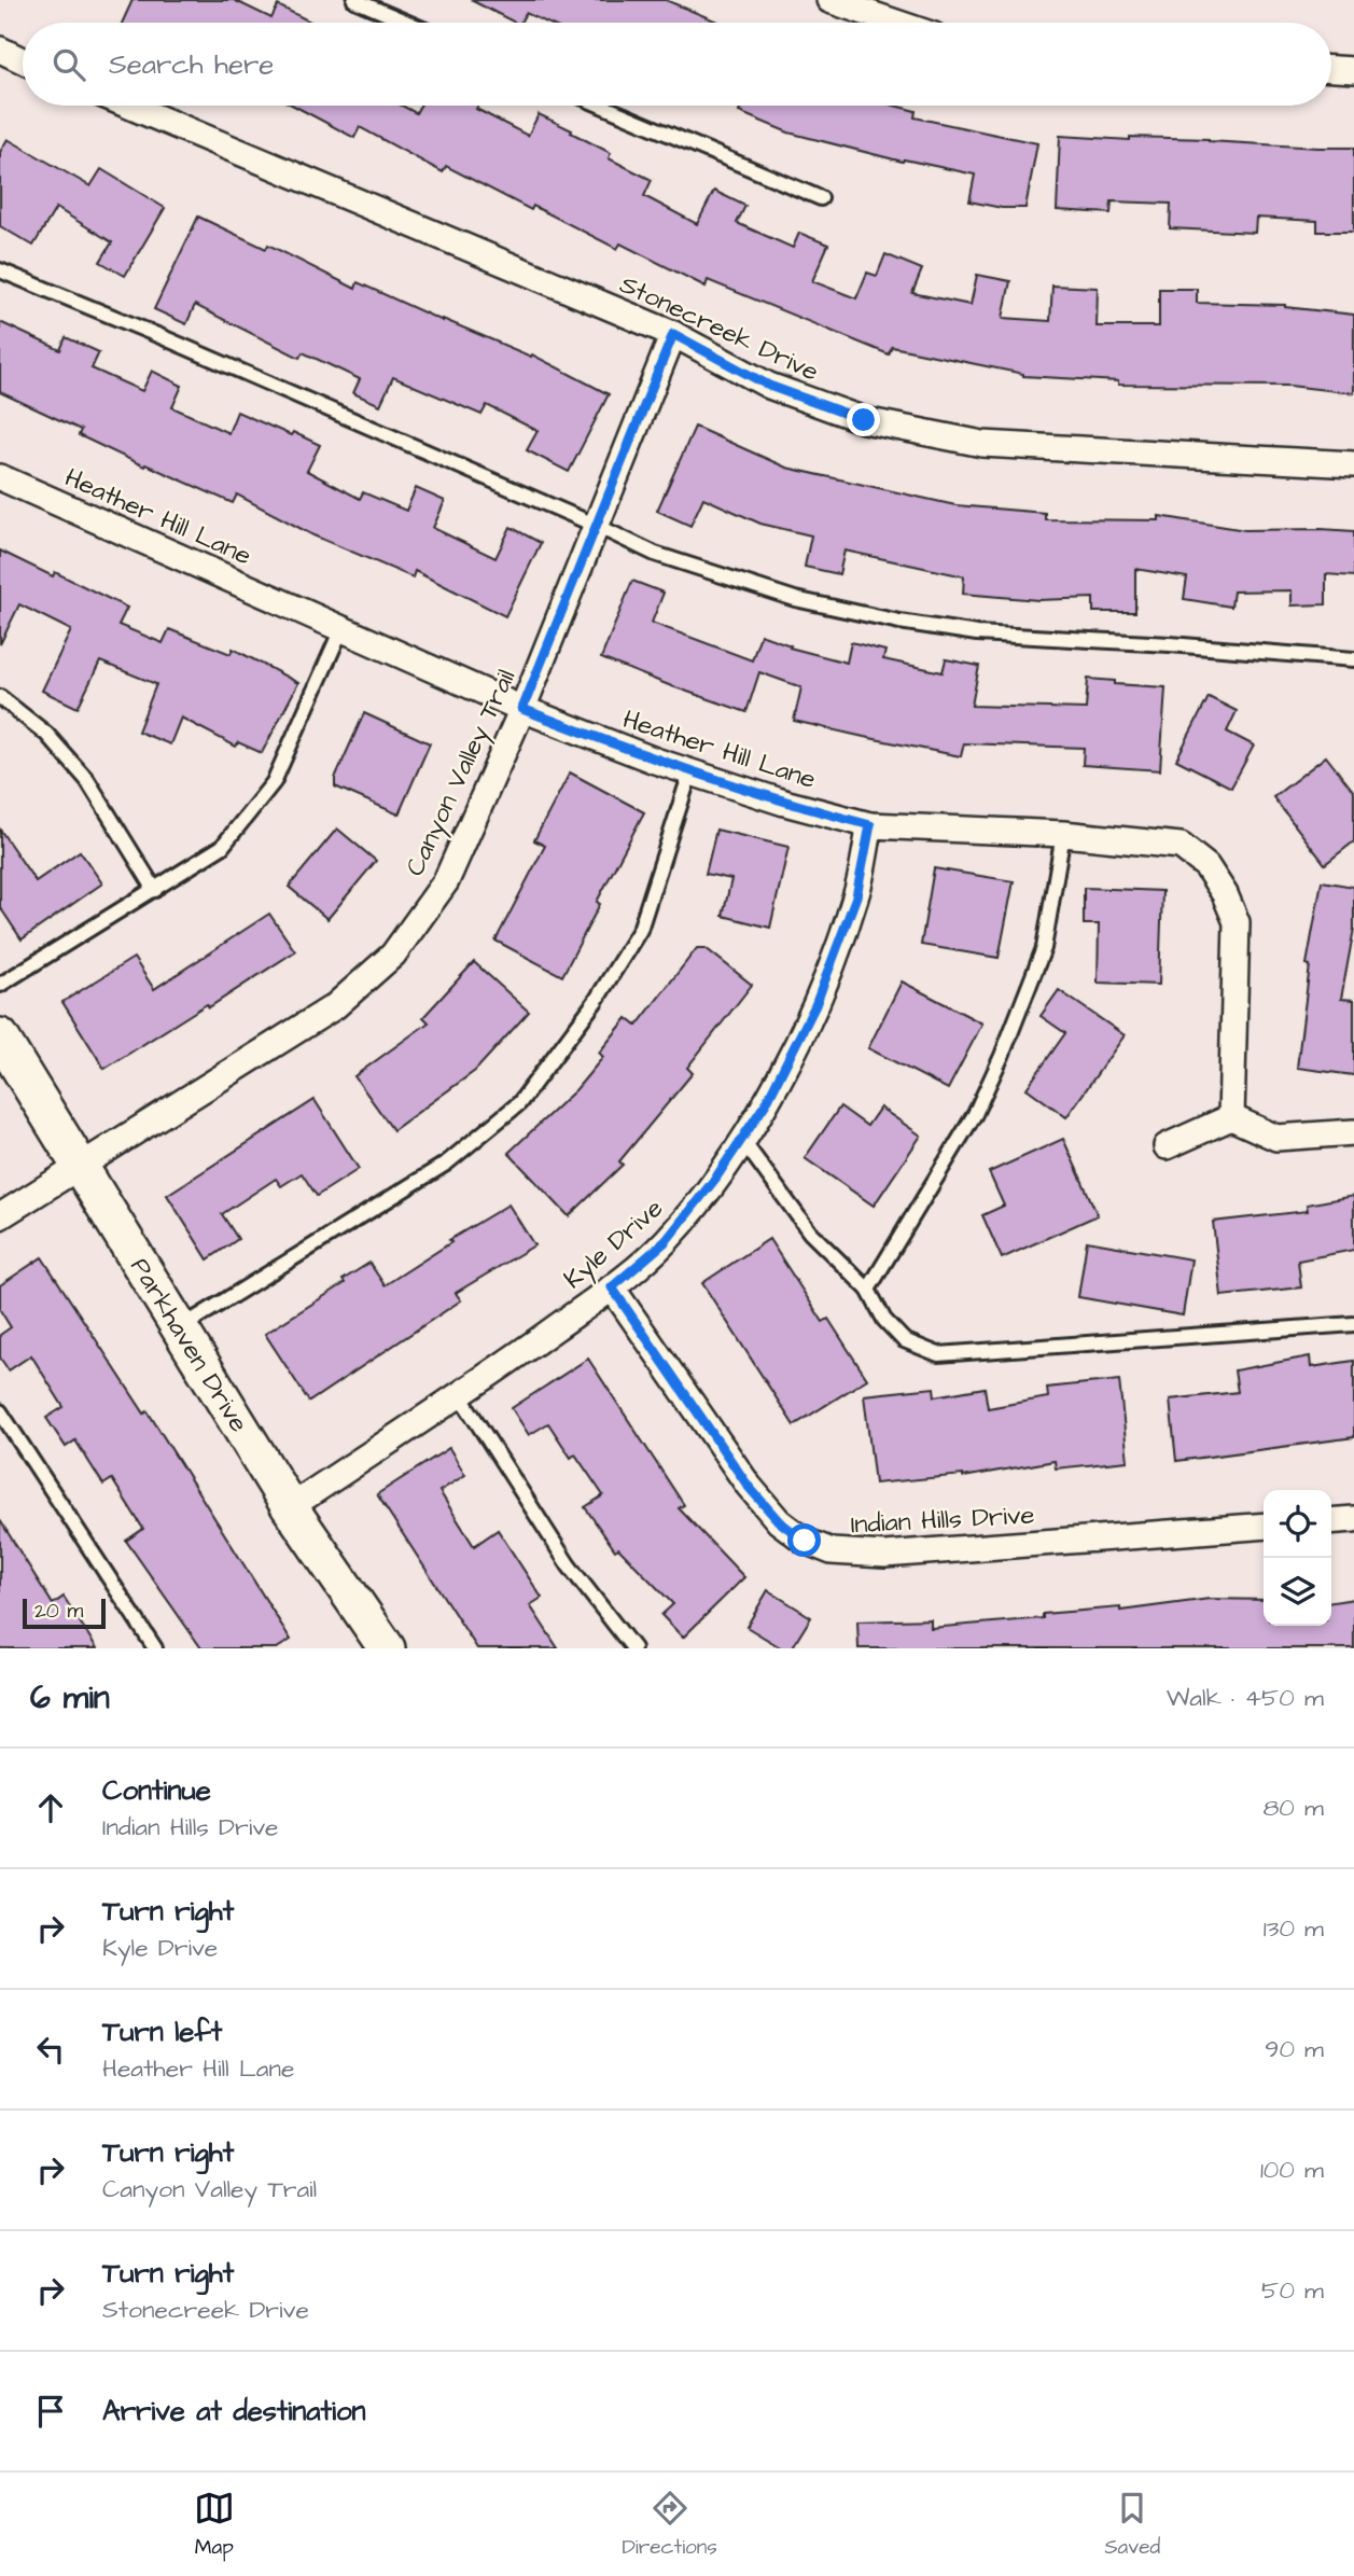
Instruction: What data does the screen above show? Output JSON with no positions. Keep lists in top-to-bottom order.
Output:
{
  "streets": {
    "street": [
      "Stonecreek Drive",
      "Heather Hill Lane",
      "Canyon Valley Trail",
      "Kyle Drive",
      "Parkhaven Drive",
      "Indian Hills Drive"
    ]
  },
  "crossings": [
    ["Stonecreek Drive", "Canyon Valley Trail"],
    ["Heather Hill Lane", "Canyon Valley Trail"],
    ["Heather Hill Lane", "Kyle Drive"],
    ["Canyon Valley Trail", "Parkhaven Drive"],
    ["Kyle Drive", "Parkhaven Drive"],
    ["Kyle Drive", "Indian Hills Drive"]
  ],
  "scale_bar": "20 m",
  "page": {
    "search": "Search here",
    "scale": "20 m",
    "heading": ["6 min", "Walk · 450 m"],
    "list": [
      ["Continue", "Indian Hills Drive", "80 m"],
      ["Turn right", "Kyle Drive", "130 m"],
      ["Turn left", "Heather Hill Lane", "90 m"],
      ["Turn right", "Canyon Valley Trail", "100 m"],
      ["Turn right", "Stonecreek Drive", "50 m"],
      "Arrive at destination"
    ],
    "nav": ["Map", "Directions", "Saved"]
  }
}
